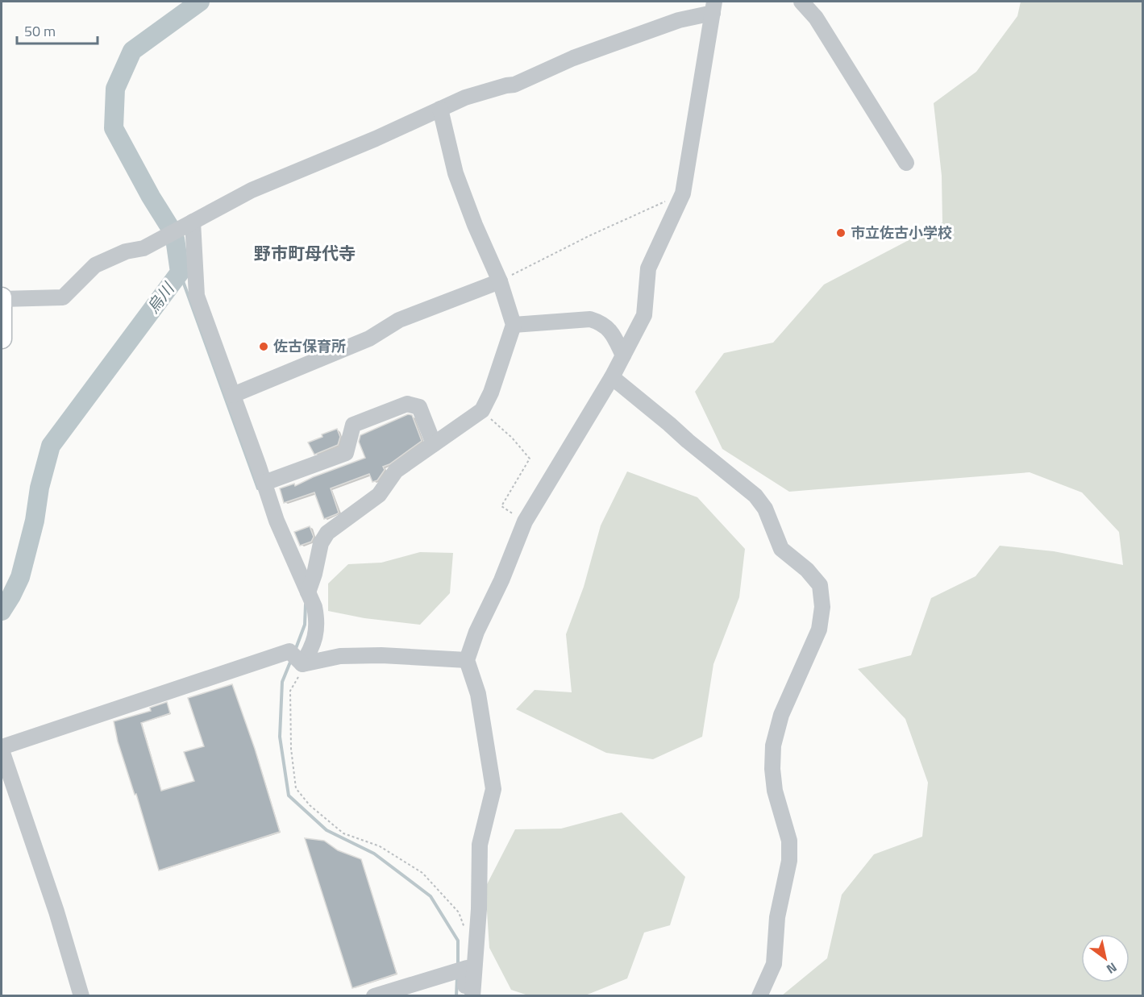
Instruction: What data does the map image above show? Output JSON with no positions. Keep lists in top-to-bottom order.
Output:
{
  "districts": ["野市町母代寺"],
  "water": ["烏川"],
  "places": ["市立佐古小学校", "佐古保育所"],
  "scale_bar": "50 m",
  "north": "bottom right"
}
